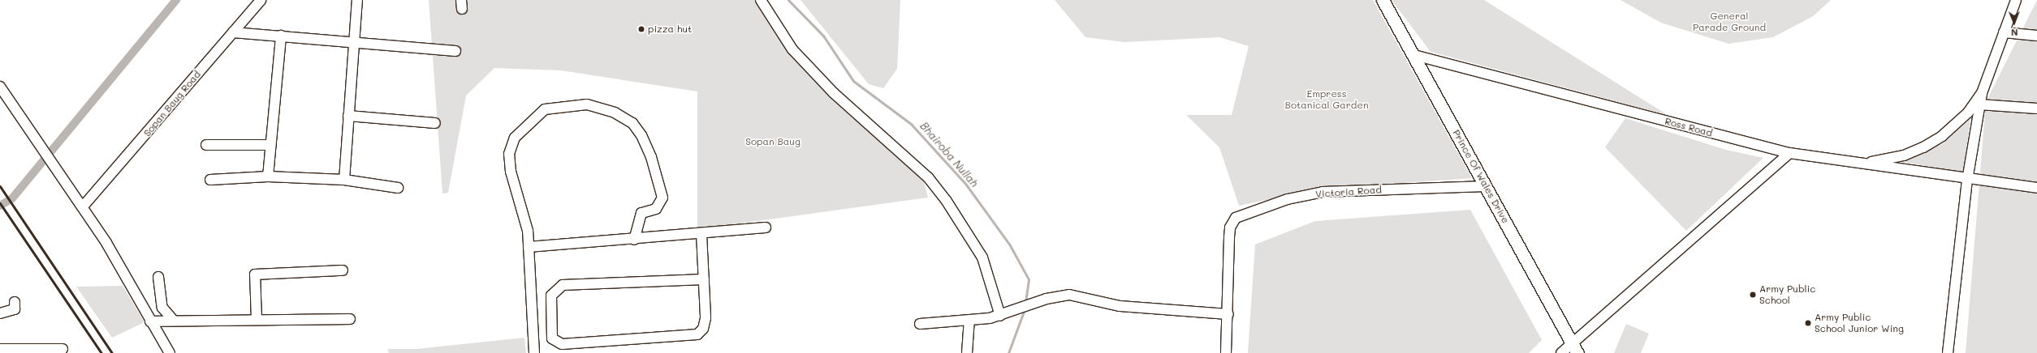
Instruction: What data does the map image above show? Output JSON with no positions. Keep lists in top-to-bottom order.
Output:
{
  "streets": {
    "main road": ["Prince Of Wales Drive"],
    "street": ["Sopan Baug Road", "Ross Road", "Victoria Road"]
  },
  "crossings": [
    ["Ross Road", "Prince Of Wales Drive"],
    ["Prince Of Wales Drive", "Victoria Road"]
  ],
  "water": ["Bhairoba Nullah"],
  "parks": ["General Parade Ground", "Empress Botanical Garden", "Sopan Baug"],
  "places": ["pizza hut", "Army Public School", "Army Public School Junior Wing"],
  "north": "bottom"
}
